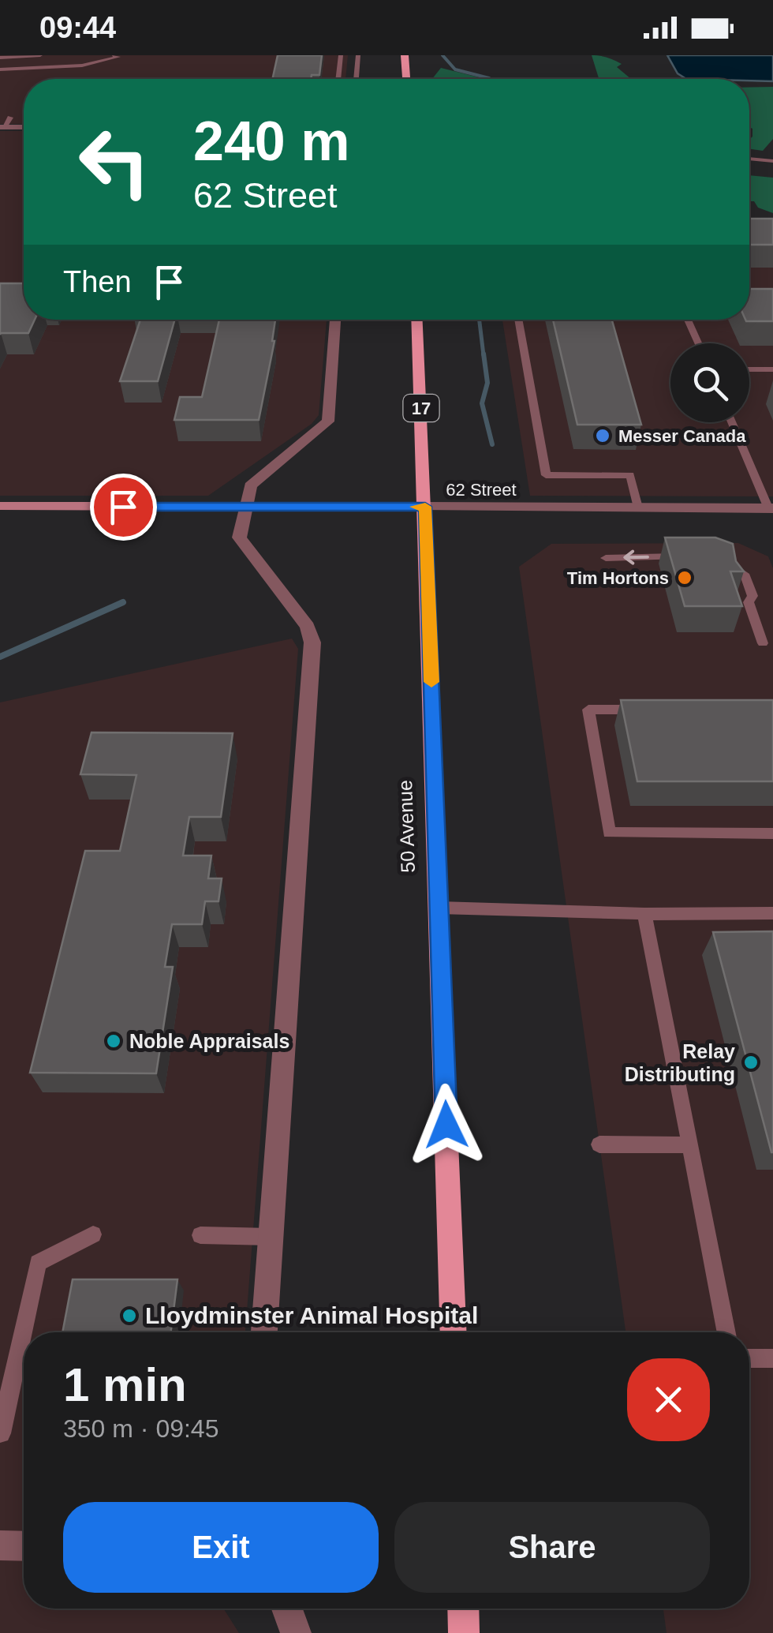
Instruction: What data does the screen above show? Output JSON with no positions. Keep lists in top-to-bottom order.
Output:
{
  "streets": {
    "main road": ["17", "62 Street", "50 Avenue"]
  },
  "crossings": [
    ["62 Street", "50 Avenue"]
  ],
  "places": [
    "Messer Canada",
    "Tim Hortons",
    "Noble Appraisals",
    "Relay Distributing",
    "Lloydminster Animal Hospital"
  ],
  "page": {
    "status": "09:44",
    "turn": ["240 m", "62 Street"],
    "then": "Then",
    "heading": ["1 min", "350 m · 09:45"],
    "buttons": ["Exit", "Share"]
  }
}
